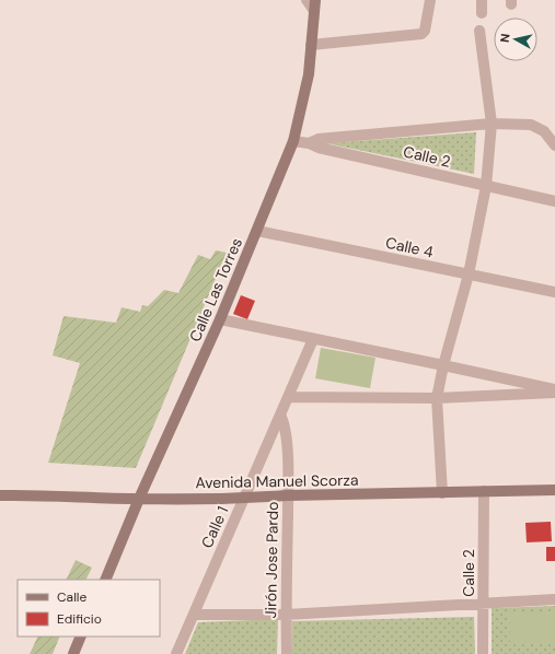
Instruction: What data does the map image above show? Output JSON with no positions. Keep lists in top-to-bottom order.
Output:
{
  "streets": {
    "street": [
      "Calle 2",
      "Calle 4",
      "Calle Las Torres",
      "Avenida Manuel Scorza",
      "Calle 1",
      "Jirón Jose Pardo"
    ]
  },
  "crossings": [
    ["Calle 2", "Calle Las Torres"],
    ["Calle 2", "Avenida Manuel Scorza"],
    ["Calle 4", "Calle Las Torres"],
    ["Calle Las Torres", "Avenida Manuel Scorza"],
    ["Avenida Manuel Scorza", "Calle 1"],
    ["Avenida Manuel Scorza", "Jirón Jose Pardo"],
    ["Calle 1", "Jirón Jose Pardo"]
  ],
  "legend": ["Calle", "Edificio"],
  "north": "left"
}
